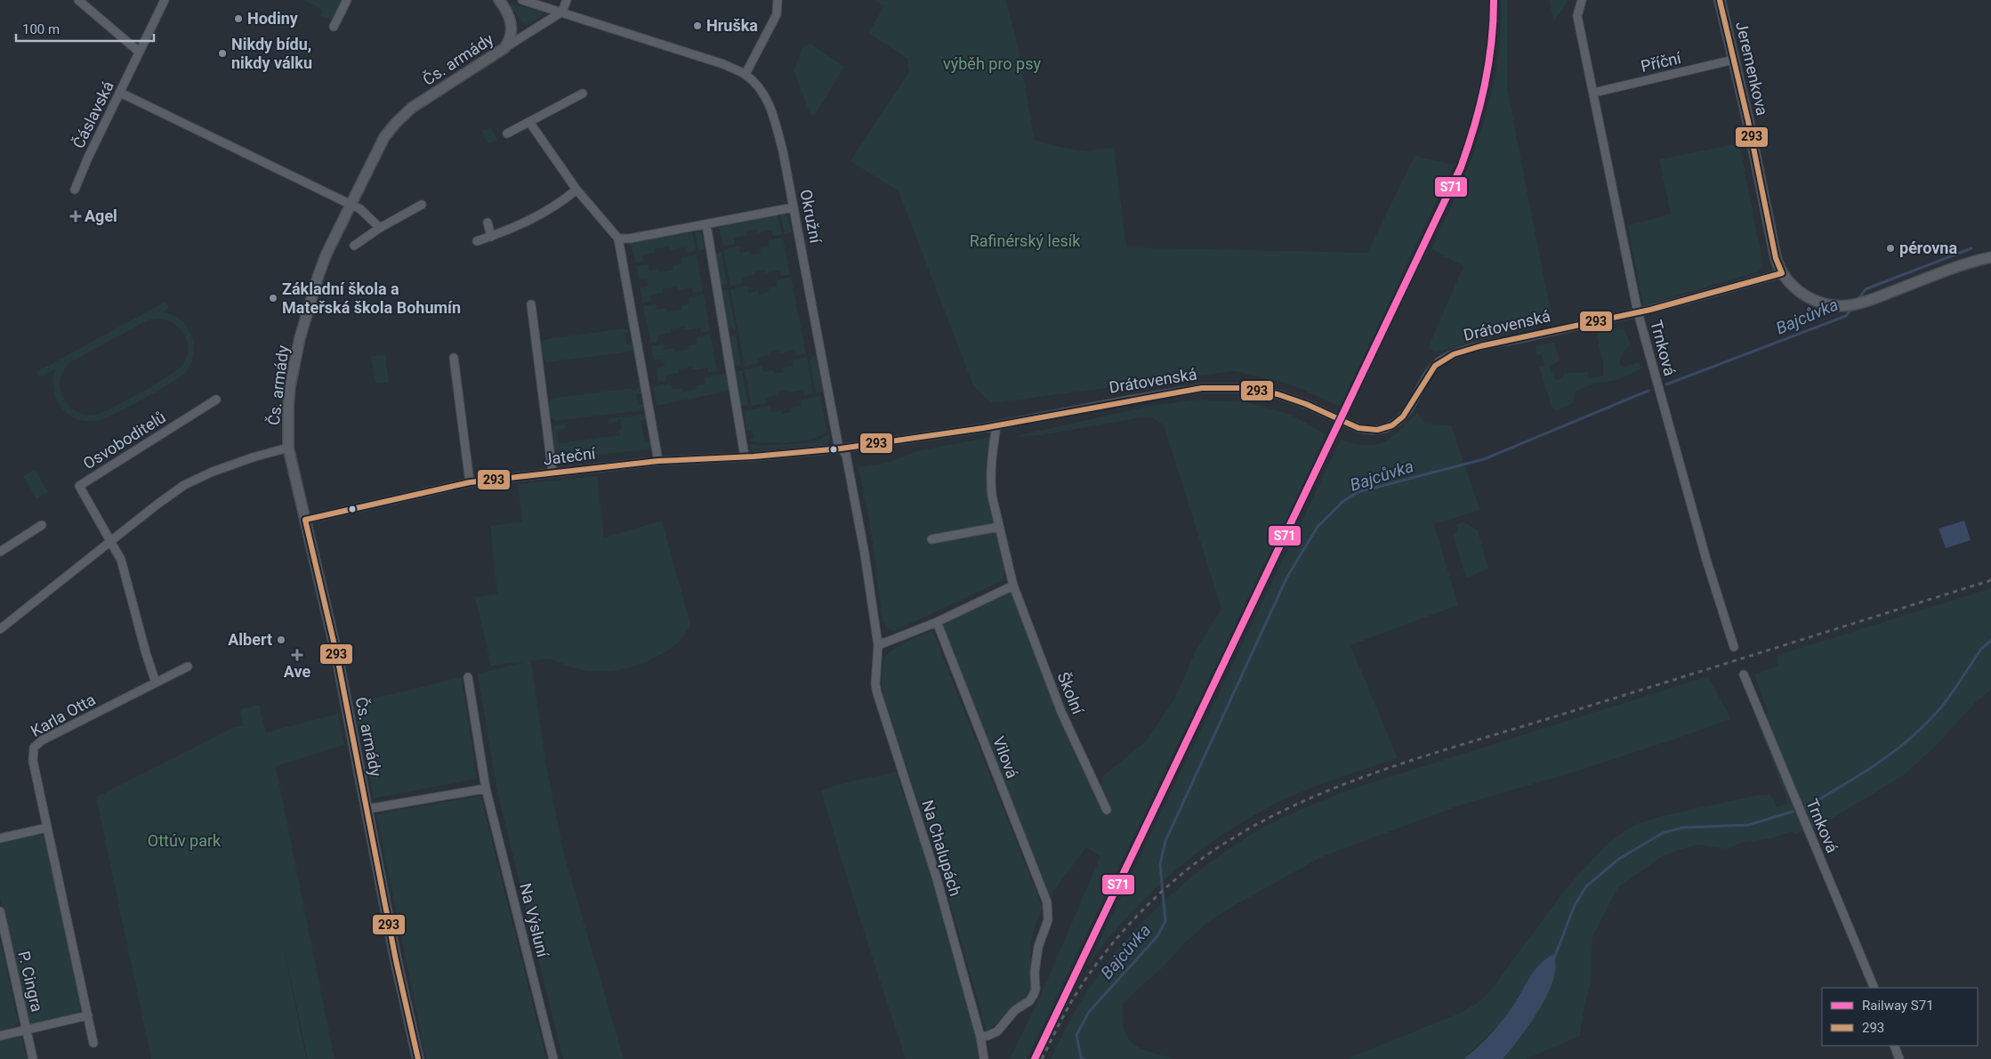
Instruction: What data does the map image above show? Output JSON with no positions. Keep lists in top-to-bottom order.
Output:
{
  "streets": {
    "main road": ["Čs. armády", "Jeremenkova"],
    "street": [
      "Příční",
      "Čáslavská",
      "Okružní",
      "Drátovenská",
      "Trnková",
      "Osvoboditelů",
      "Jateční",
      "Školní",
      "Karla Otta",
      "Vilová",
      "Na Chalupách",
      "Na Výsluní",
      "P. Cingra"
    ]
  },
  "crossings": [
    ["Čs. armády", "Okružní"],
    ["Čs. armády", "Jateční"],
    ["Příční", "Jeremenkova"],
    ["Příční", "Trnková"],
    ["Jeremenkova", "Drátovenská"],
    ["Okružní", "Jateční"],
    ["Okružní", "Na Chalupách"],
    ["Drátovenská", "Trnková"],
    ["Drátovenská", "Školní"],
    ["Jateční", "Na Chalupách"],
    ["Vilová", "Na Chalupách"]
  ],
  "water": ["Bajcůvka"],
  "parks": ["výběh pro psy", "Rafinérský lesík", "Ottúv park"],
  "places": {
    "other": [
      "Hodiny",
      "Hruška",
      "Nikdy bídu, nikdy válku",
      "pérovna",
      "Základní škola a Mateřská škola Bohumín",
      "Albert"
    ],
    "health": ["Agel", "Ave"]
  },
  "lines": ["rail line S71", "transit line 293"],
  "legend": ["Railway S71", "293"],
  "scale_bar": "100 m"
}
